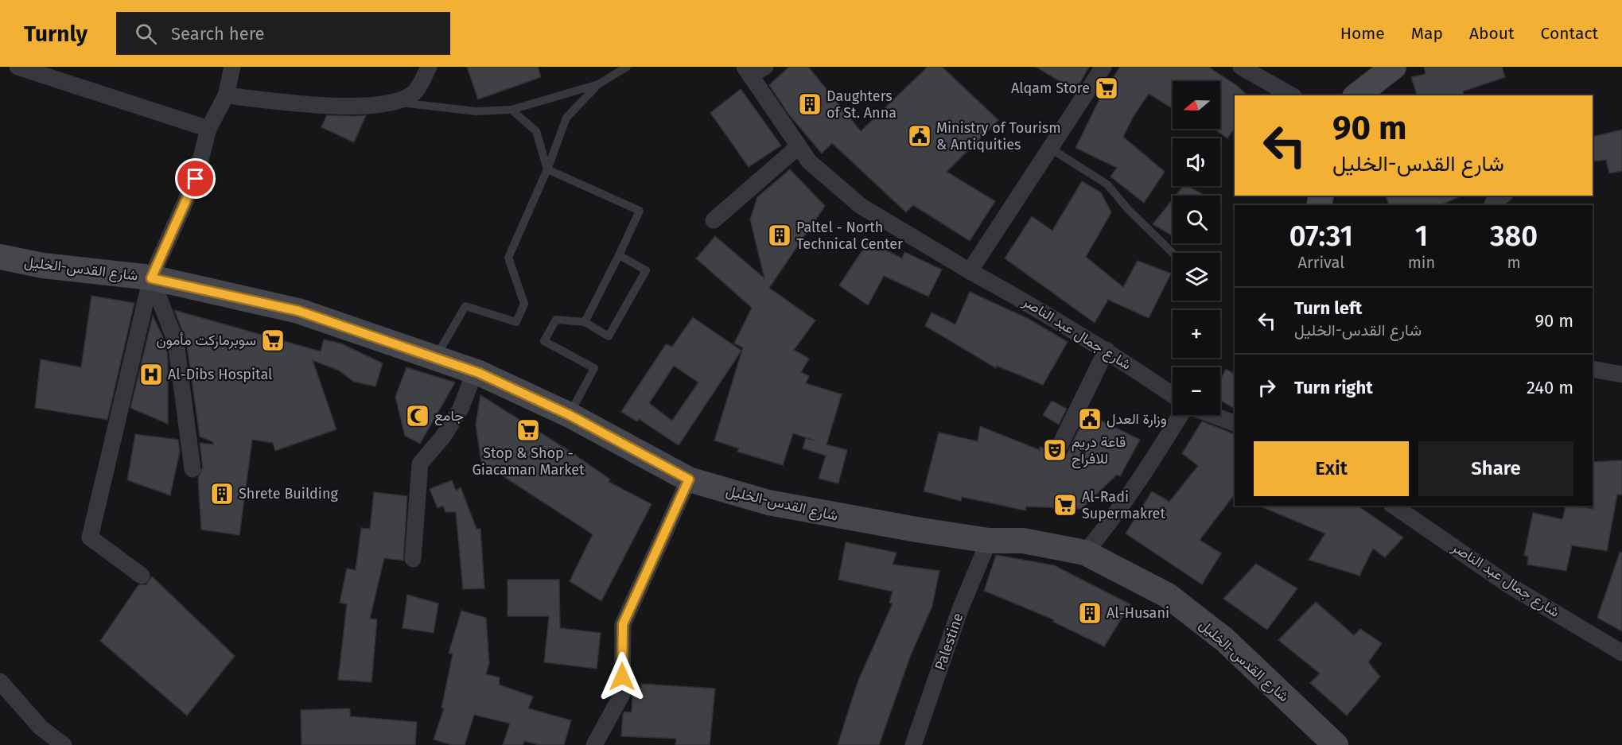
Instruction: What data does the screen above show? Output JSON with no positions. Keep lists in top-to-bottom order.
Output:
{
  "streets": {
    "main road": ["شارع القدس-الخليل"],
    "street": ["شارع جمال عبد الناصر", "Palestine"]
  },
  "crossings": [
    ["شارع القدس-الخليل", "Palestine"]
  ],
  "places": {
    "supermarket": [
      "Alqam Store",
      "سوبرماركت مأمون",
      "Stop & Shop - Giacaman Market",
      "Al-Radi Supermakret"
    ],
    "building": [
      "Daughters of St. Anna",
      "Paltel - North Technical Center",
      "Shrete Building",
      "Al-Husani"
    ],
    "public building": ["Ministry of Tourism & Antiquities", "وزارة العدل"],
    "hospital": ["Al-Dibs Hospital"],
    "mosque": ["جامع"],
    "theatre": ["قاعة دريم للافراح"]
  },
  "north": "left",
  "page": {
    "header": "Turnly",
    "search": "Search here",
    "nav": [
      "Home",
      "Map",
      "About",
      "Contact"
    ],
    "map_buttons": ["+", "−"],
    "turn": ["90 m", "شارع القدس-الخليل"],
    "eta": [
      "07:31",
      "Arrival",
      "1",
      "min",
      "380",
      "m"
    ],
    "list": [
      {
        "name": "Turn left",
        "note": "شارع القدس-الخليل",
        "value": "90 m"
      },
      {
        "name": "Turn right",
        "value": "240 m"
      }
    ],
    "buttons": ["Exit", "Share"]
  }
}
